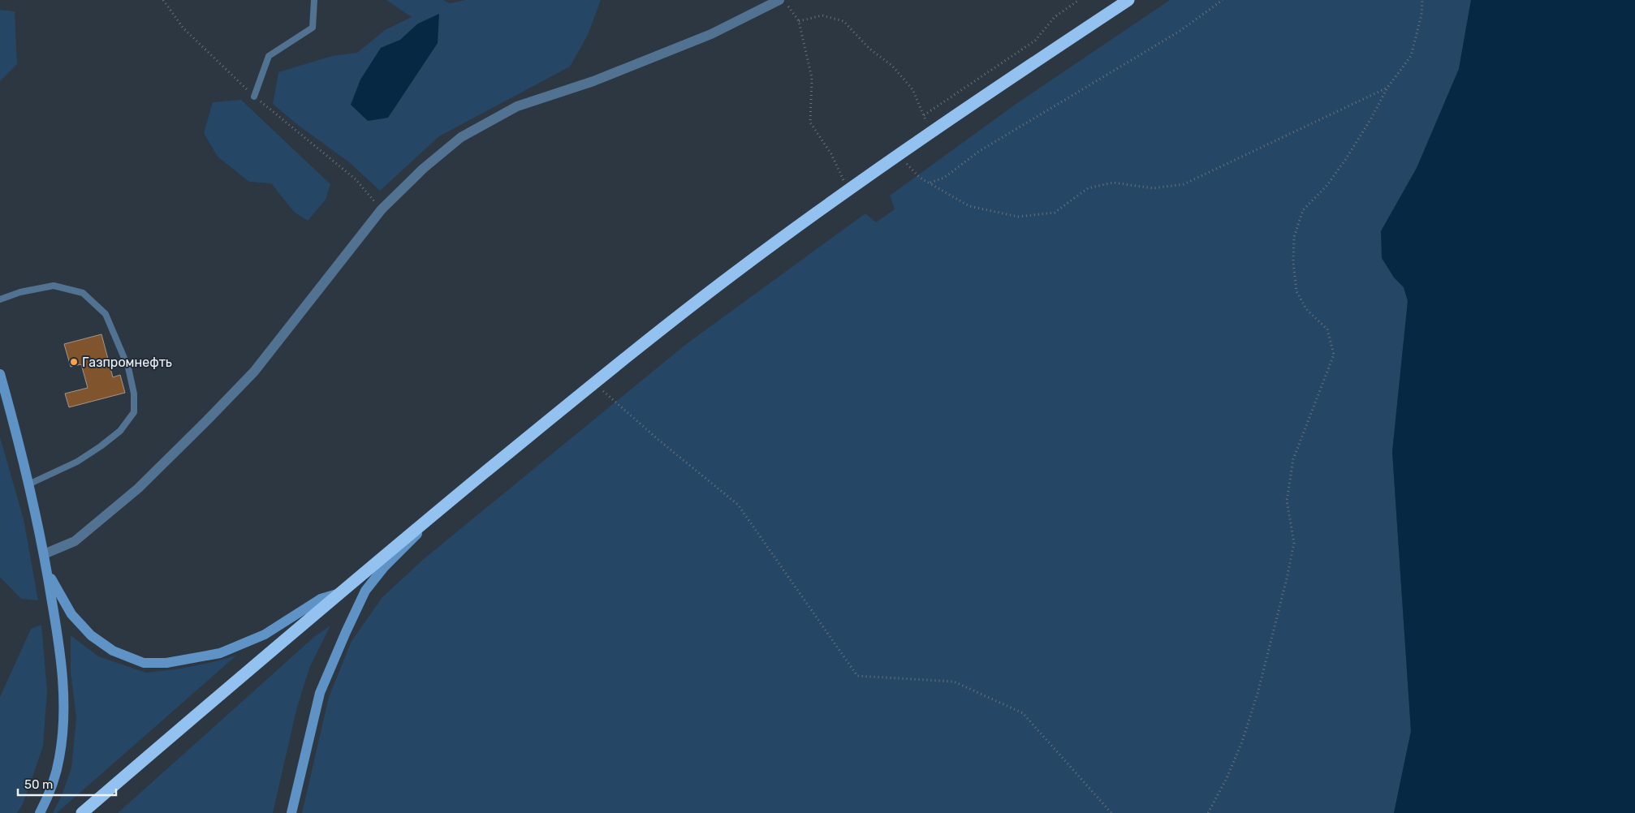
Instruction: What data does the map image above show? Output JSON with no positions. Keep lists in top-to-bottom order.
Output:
{
  "places": ["Газпромнефть"],
  "scale_bar": "50 m"
}
